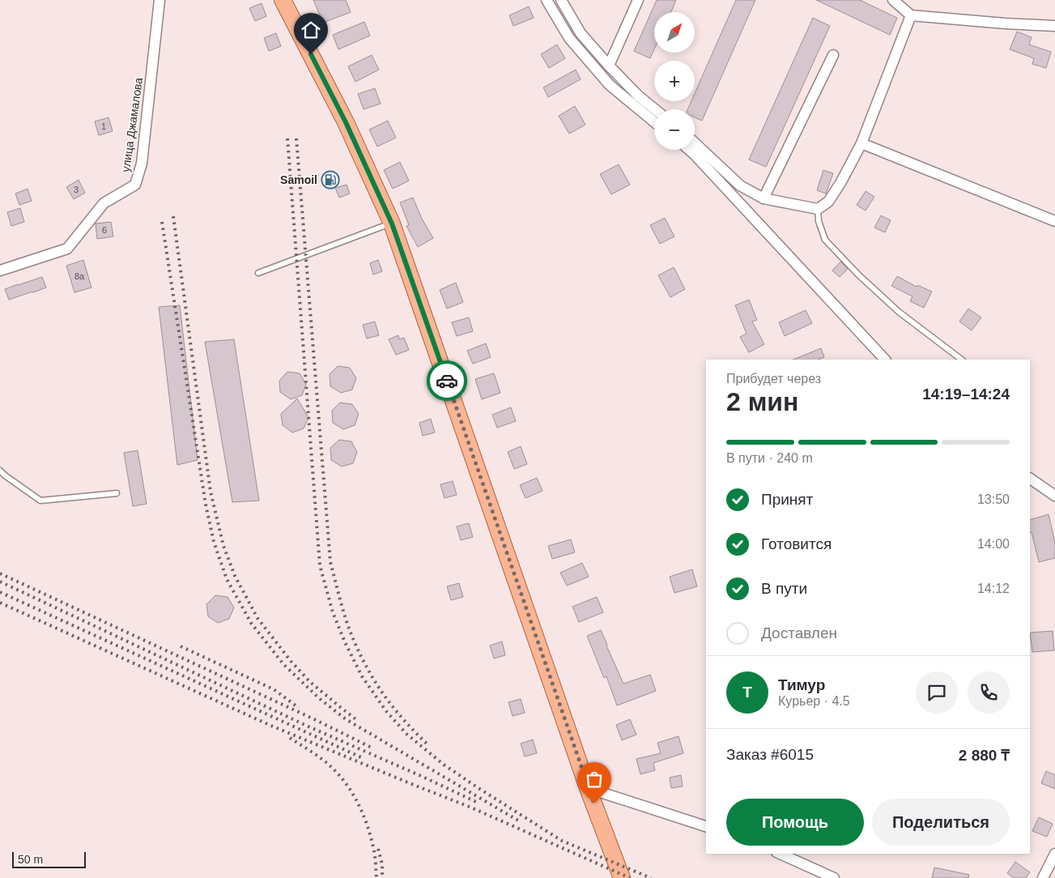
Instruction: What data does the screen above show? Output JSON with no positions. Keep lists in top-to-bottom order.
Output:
{
  "streets": {
    "street": ["улица Джамалова"]
  },
  "places": {
    "fuel station": ["Samoil"]
  },
  "house_numbers": [
    "1",
    "3",
    "6",
    "8а"
  ],
  "scale_bar": "50 m",
  "north": "top right",
  "page": {
    "map_buttons": ["+", "−"],
    "heading": ["2 мин", "Прибудет через", "14:19–14:24"],
    "panel": [
      "Тимур",
      "Курьер · 4.5",
      "Заказ #6015",
      "2 880 ₸"
    ],
    "bar": "В пути · 240 m",
    "list": [
      ["Принят", "13:50"],
      ["Готовится", "14:00"],
      ["В пути", "14:12"],
      "Доставлен"
    ],
    "round": "Т",
    "buttons": ["Помощь", "Поделиться"],
    "scale": "50 m"
  }
}
